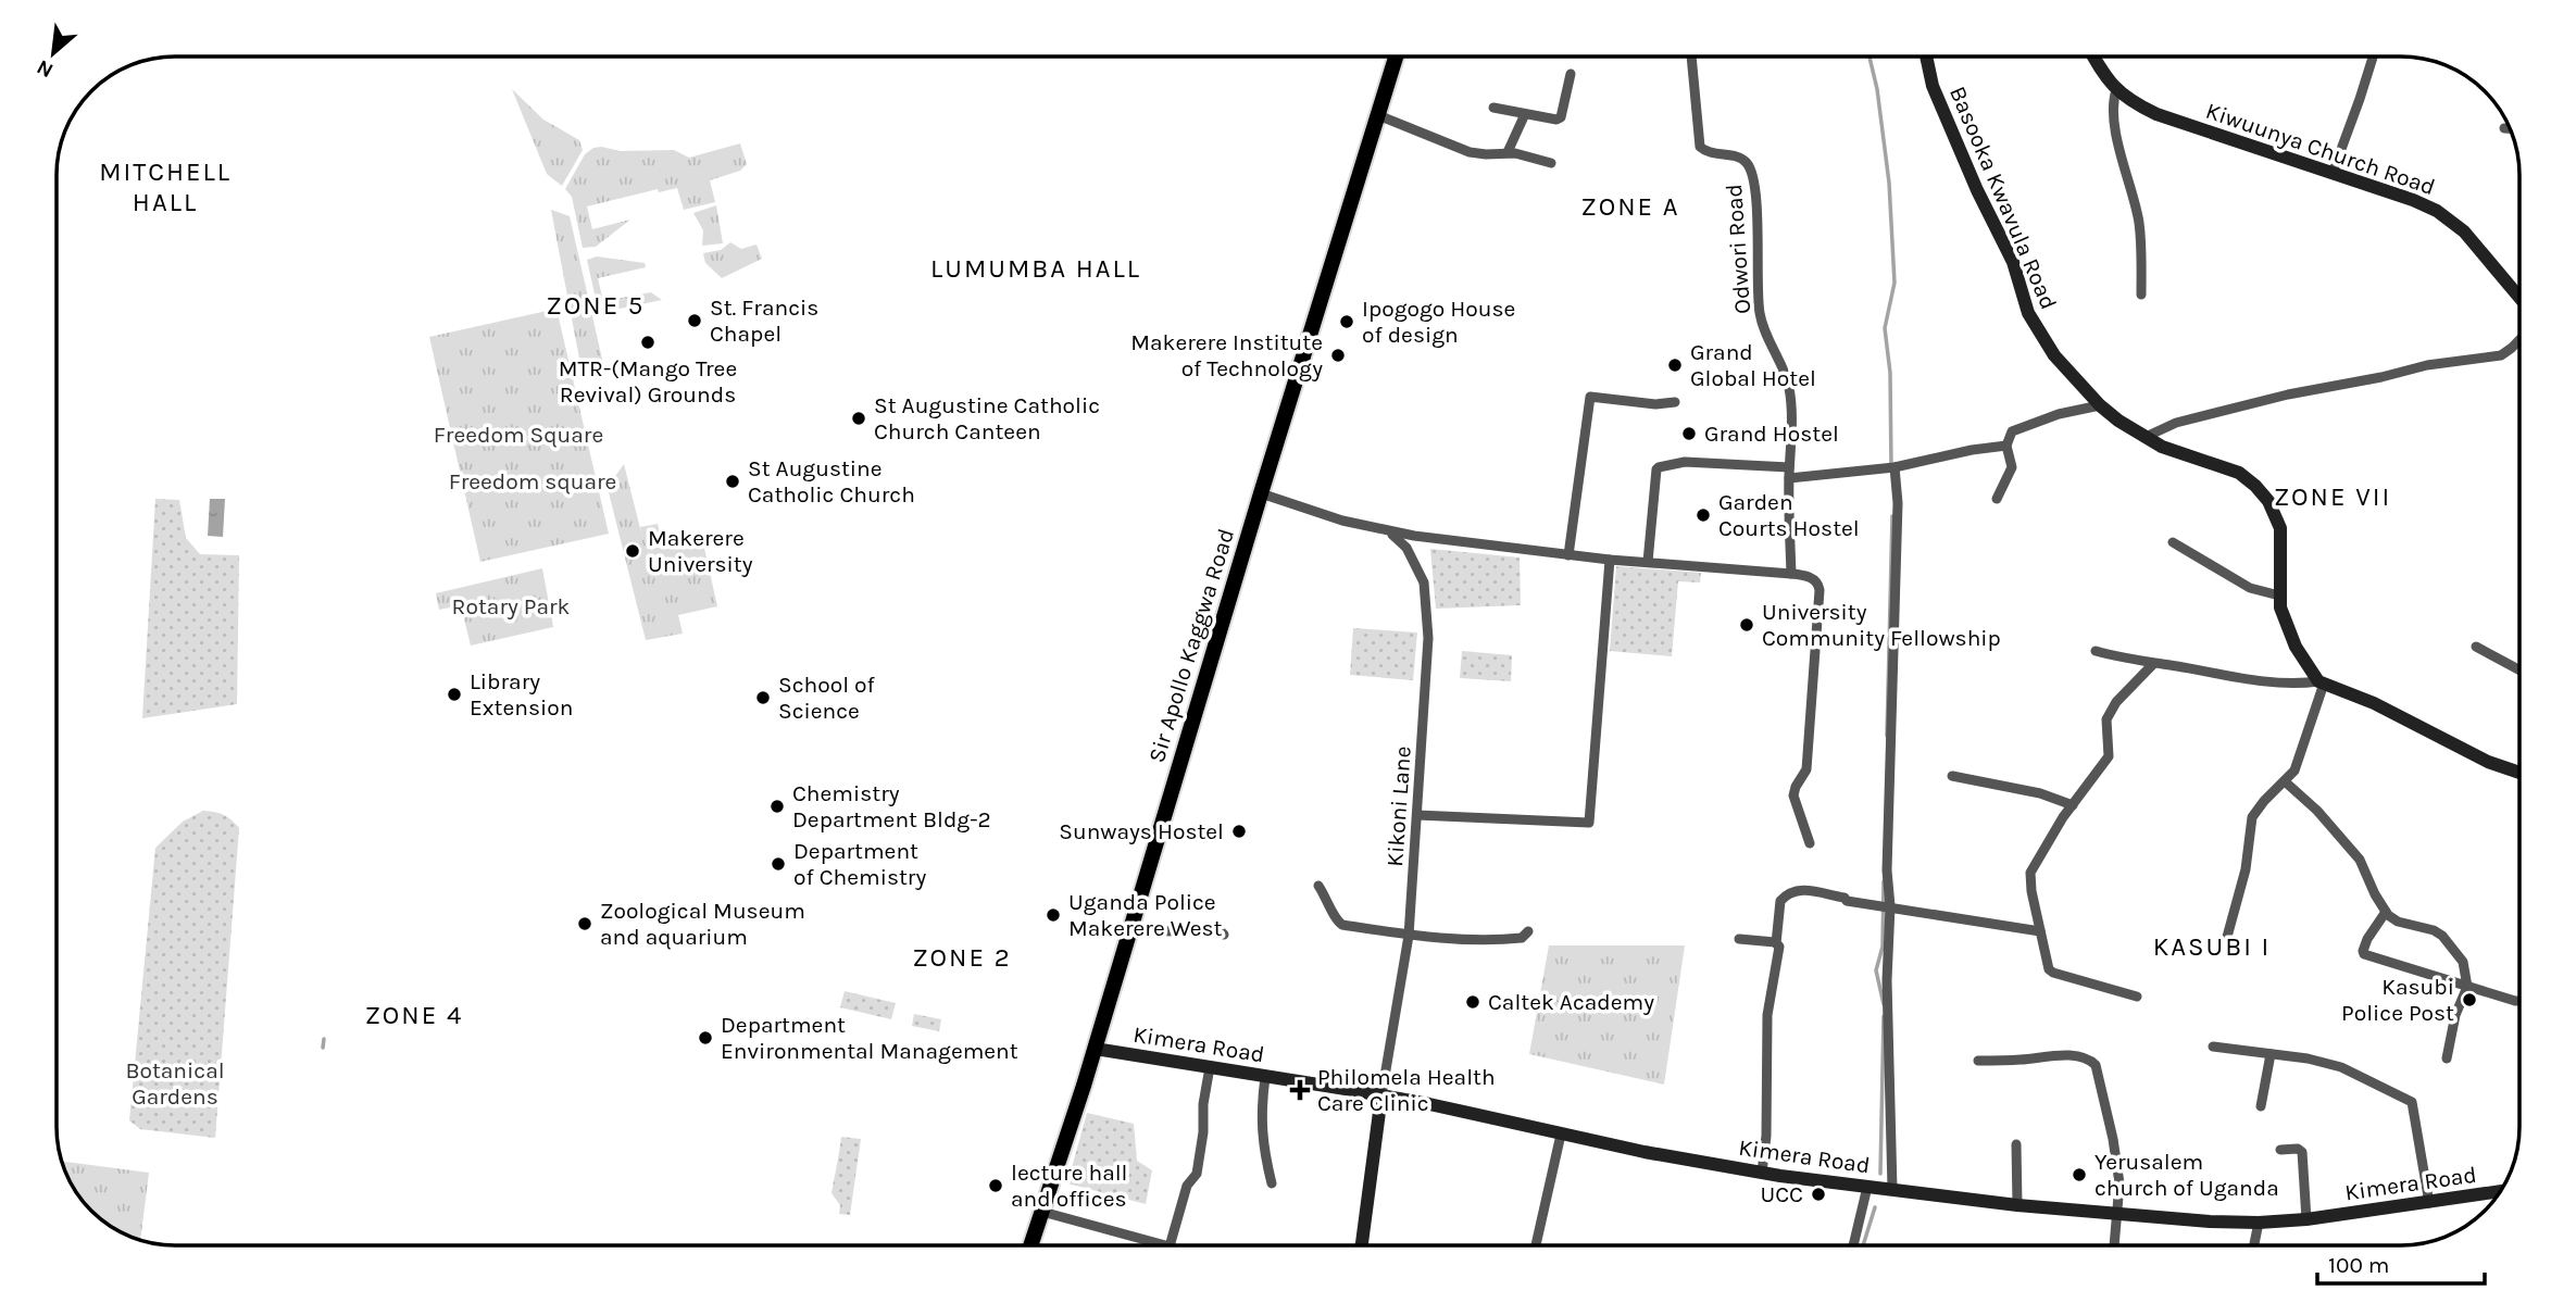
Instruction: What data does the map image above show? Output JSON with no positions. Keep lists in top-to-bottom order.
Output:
{
  "streets": {
    "main road": ["Sir Apollo Kaggwa Road"],
    "street": [
      "Kiwuunya Church Road",
      "Basooka Kwavula Road",
      "Odwori Road",
      "Kikoni Lane",
      "Kimera Road"
    ]
  },
  "crossings": [
    ["Sir Apollo Kaggwa Road", "Kimera Road"],
    ["Kikoni Lane", "Kimera Road"]
  ],
  "districts": [
    "MITCHELL HALL",
    "ZONE A",
    "LUMUMBA HALL",
    "ZONE 5",
    "ZONE VII",
    "KASUBI I",
    "ZONE 2",
    "ZONE 4"
  ],
  "parks": [
    "Freedom Square",
    "Freedom square",
    "Rotary Park",
    "Botanical Gardens"
  ],
  "places": {
    "other": [
      "St. Francis Chapel",
      "Ipogogo House of design",
      "MTR-(Mango Tree Revival) Grounds",
      "Makerere Institute of Technology",
      "Grand Global Hotel",
      "St Augustine Catholic Church Canteen",
      "Grand Hostel",
      "St Augustine Catholic Church",
      "Garden Courts Hostel",
      "Makerere University",
      "University Community Fellowship",
      "Library Extension",
      "School of Science",
      "Chemistry Department Bldg-2",
      "Sunways Hostel",
      "Department of Chemistry",
      "Uganda Police Makerere West",
      "Zoological Museum and aquarium",
      "Kasubi Police Post",
      "Caltek Academy",
      "Department Environmental Management",
      "Yerusalem church of Uganda",
      "lecture hall and offices",
      "UCC"
    ],
    "health": ["Philomela Health Care Clinic"]
  },
  "scale_bar": "100 m",
  "north": "bottom left"
}
